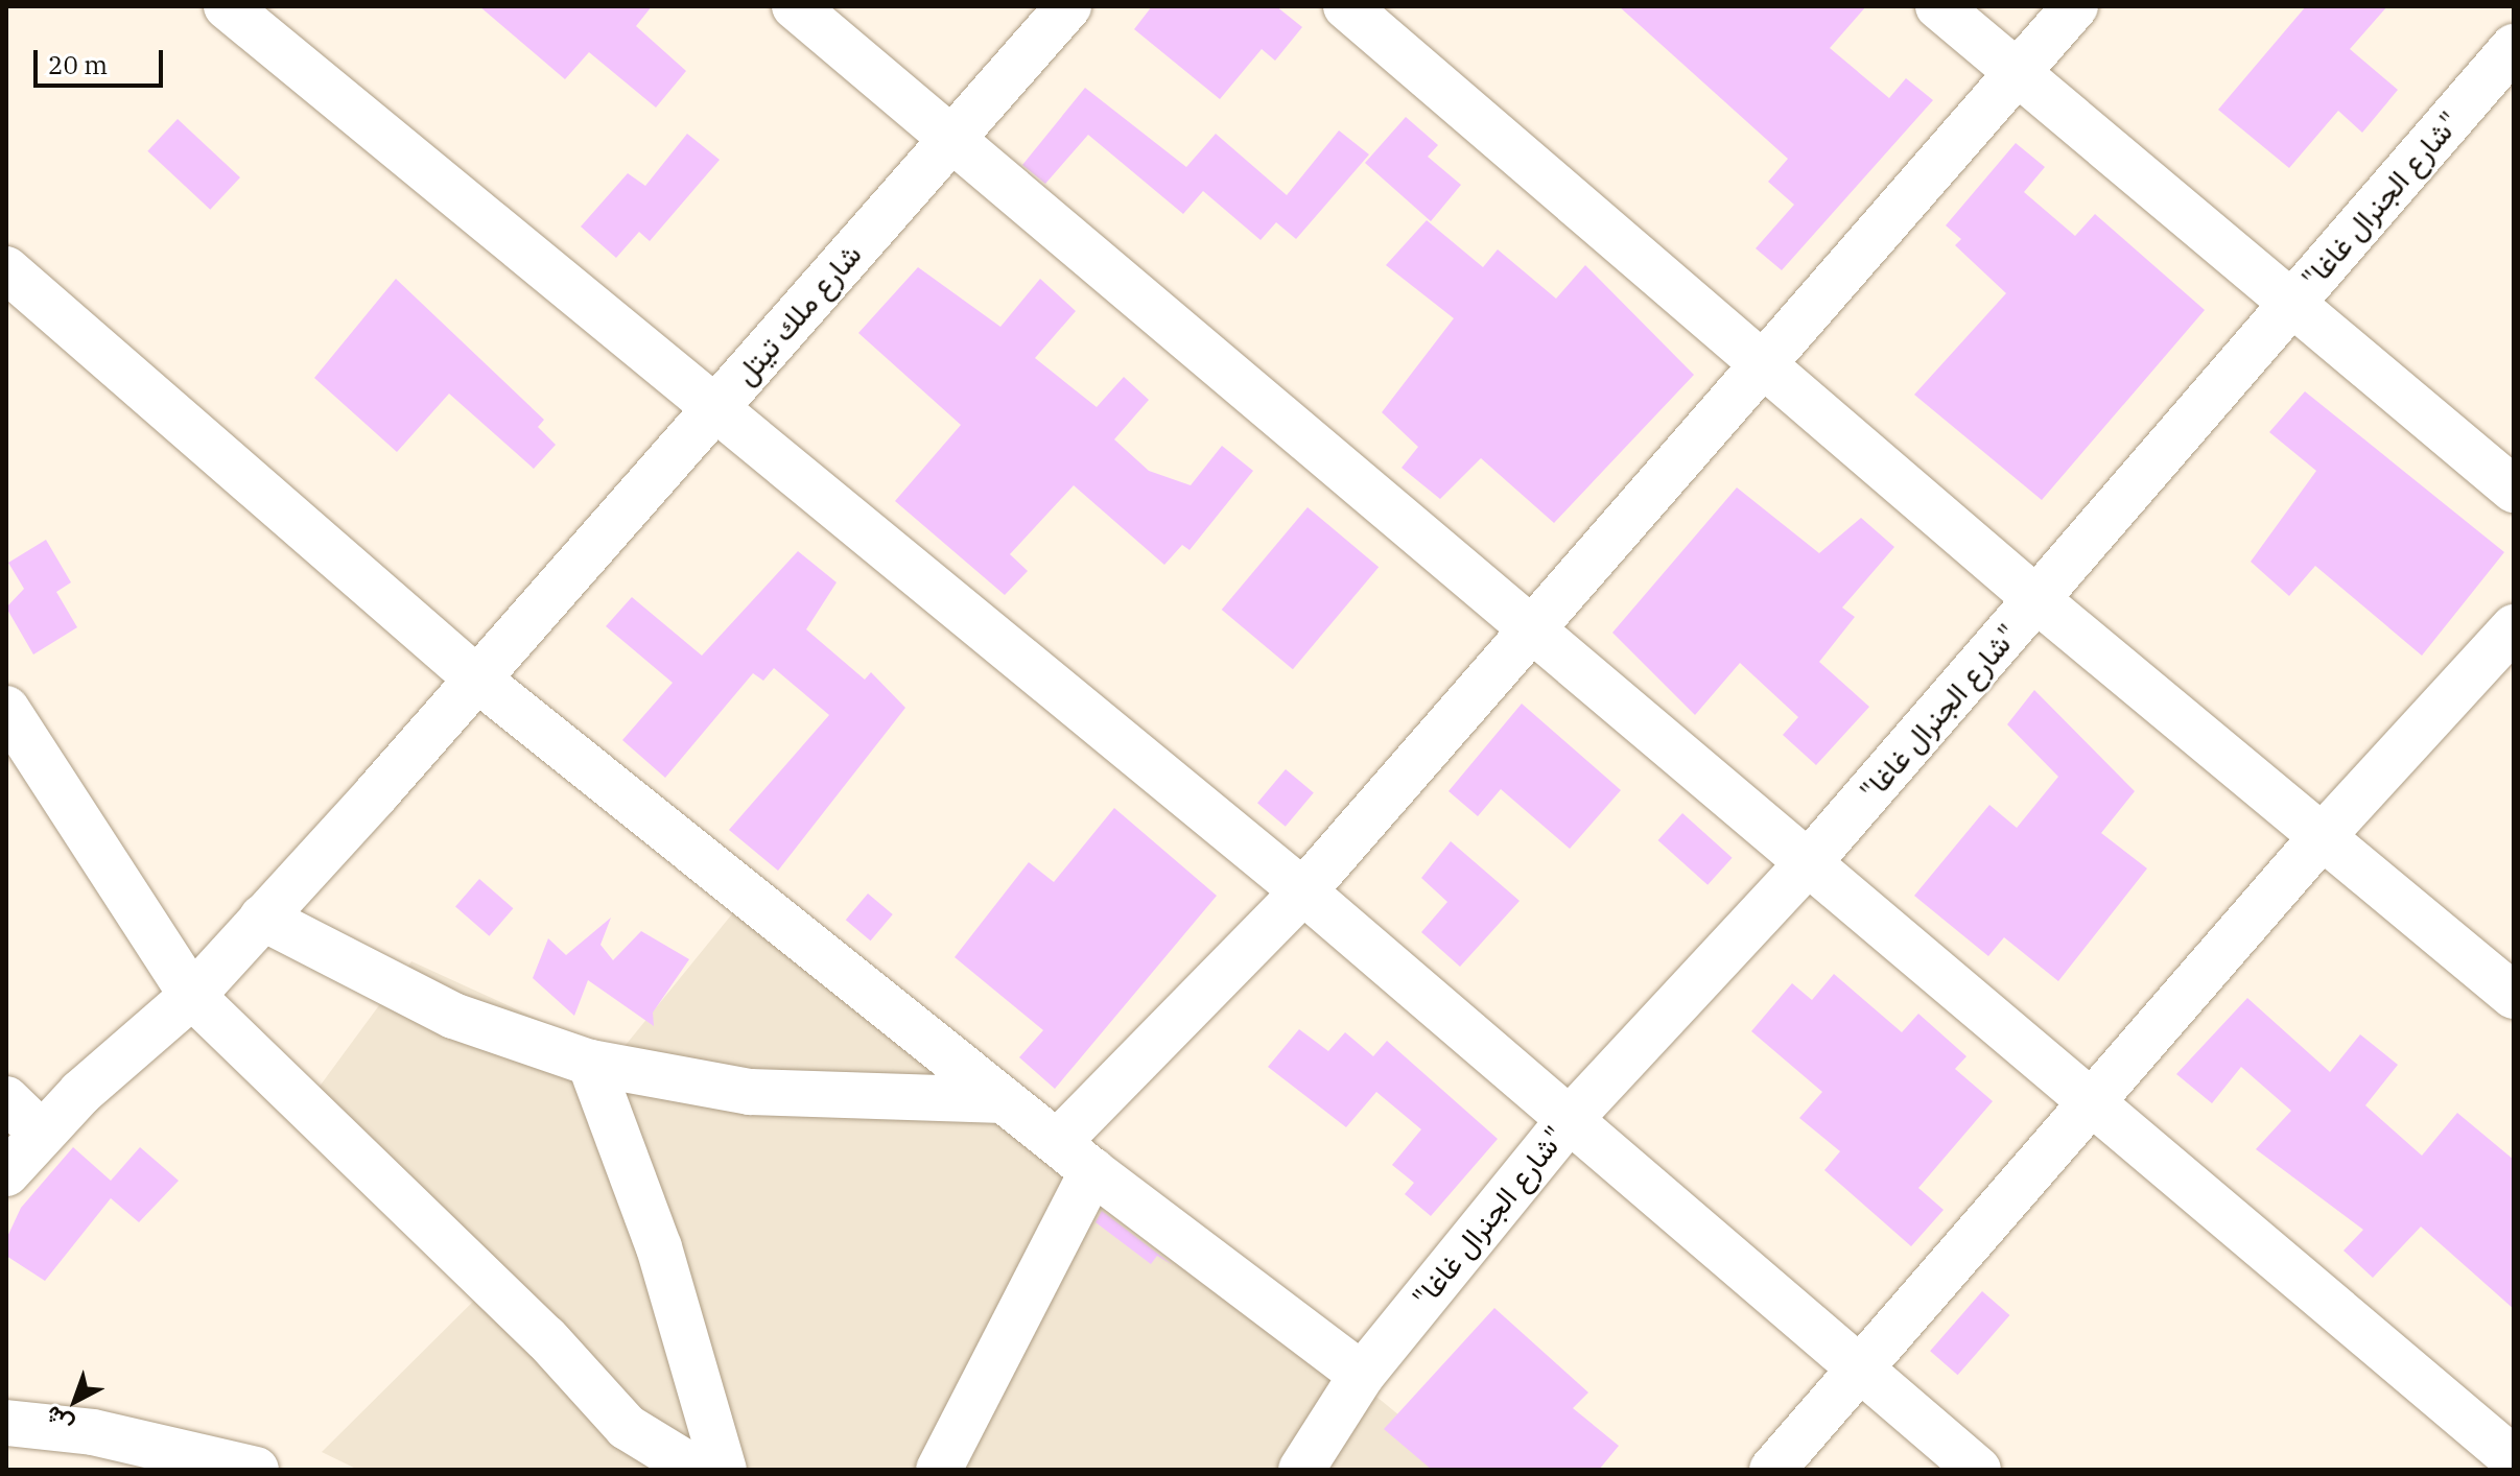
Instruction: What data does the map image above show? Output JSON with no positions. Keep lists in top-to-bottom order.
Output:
{
  "streets": {
    "street": ["\"شارع الجنرال غاغا\"", "شارع ملك تيتل"]
  },
  "scale_bar": "20 m",
  "north": "bottom left"
}
